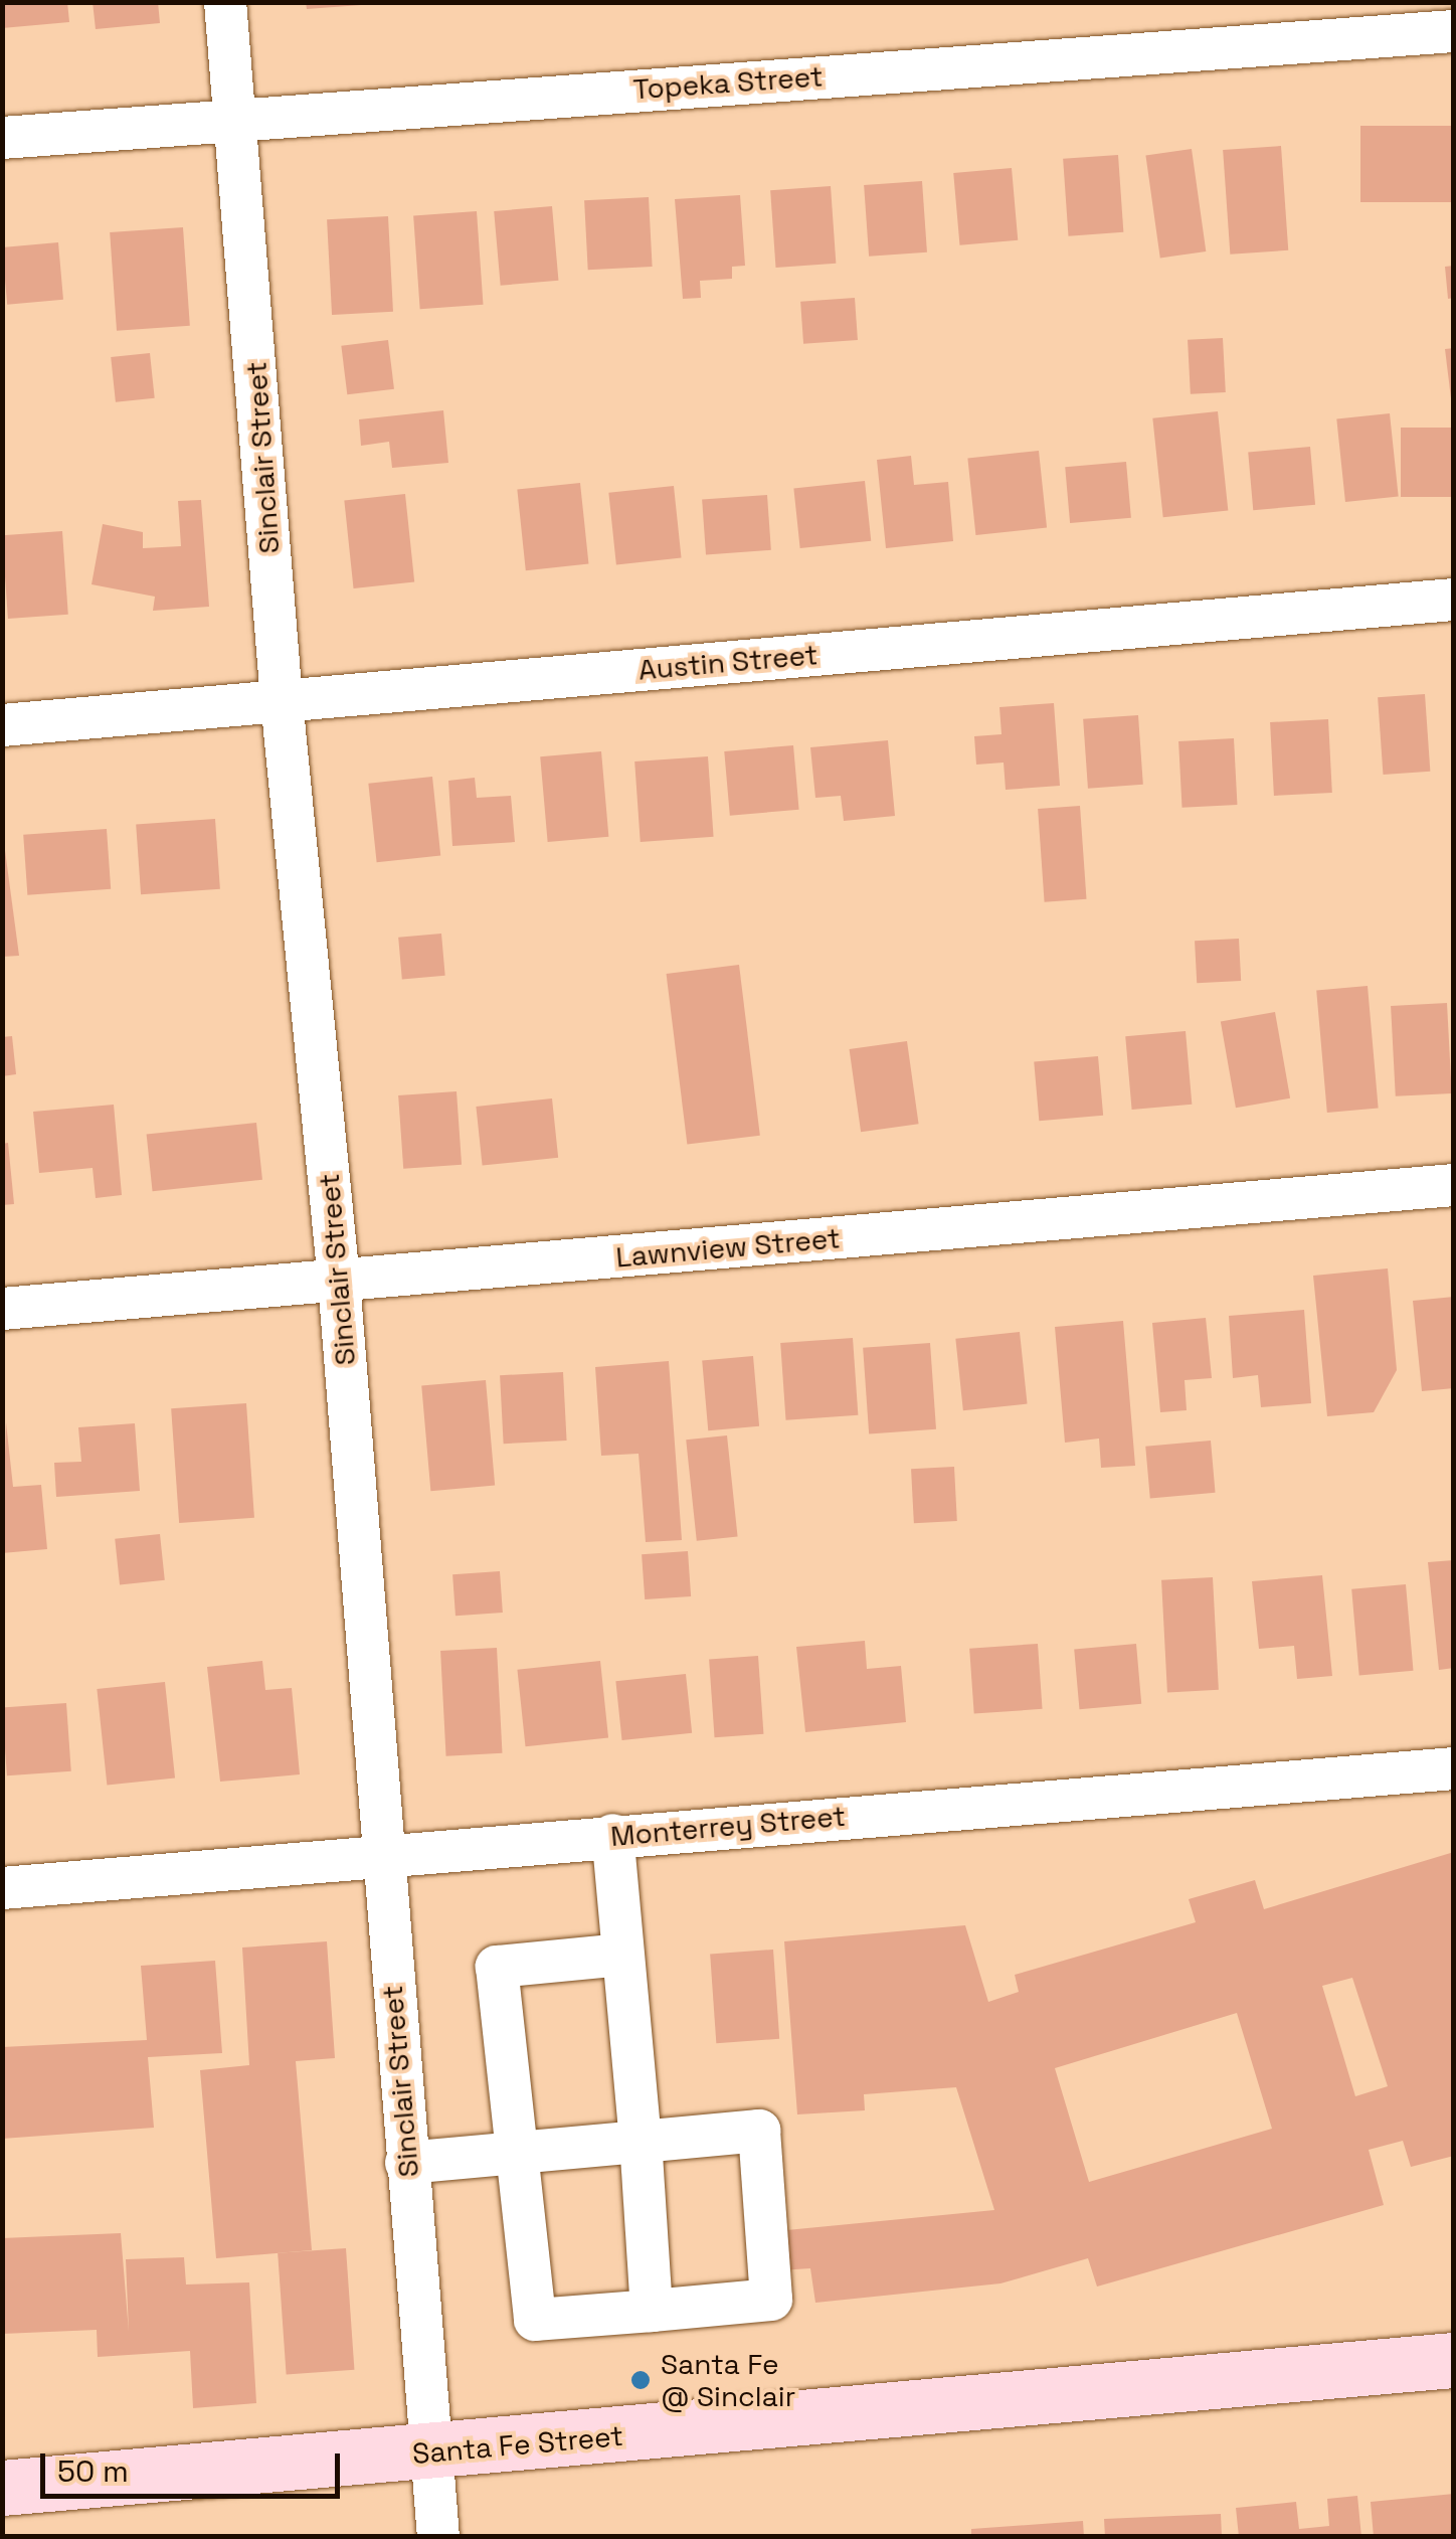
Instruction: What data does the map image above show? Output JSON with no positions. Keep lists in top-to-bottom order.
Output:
{
  "streets": {
    "main road": ["Santa Fe Street"],
    "street": [
      "Topeka Street",
      "Sinclair Street",
      "Austin Street",
      "Lawnview Street",
      "Monterrey Street"
    ]
  },
  "crossings": [
    ["Topeka Street", "Sinclair Street"],
    ["Sinclair Street", "Austin Street"],
    ["Sinclair Street", "Lawnview Street"],
    ["Sinclair Street", "Monterrey Street"],
    ["Sinclair Street", "Santa Fe Street"]
  ],
  "places": ["Santa Fe @ Sinclair"],
  "scale_bar": "50 m"
}
